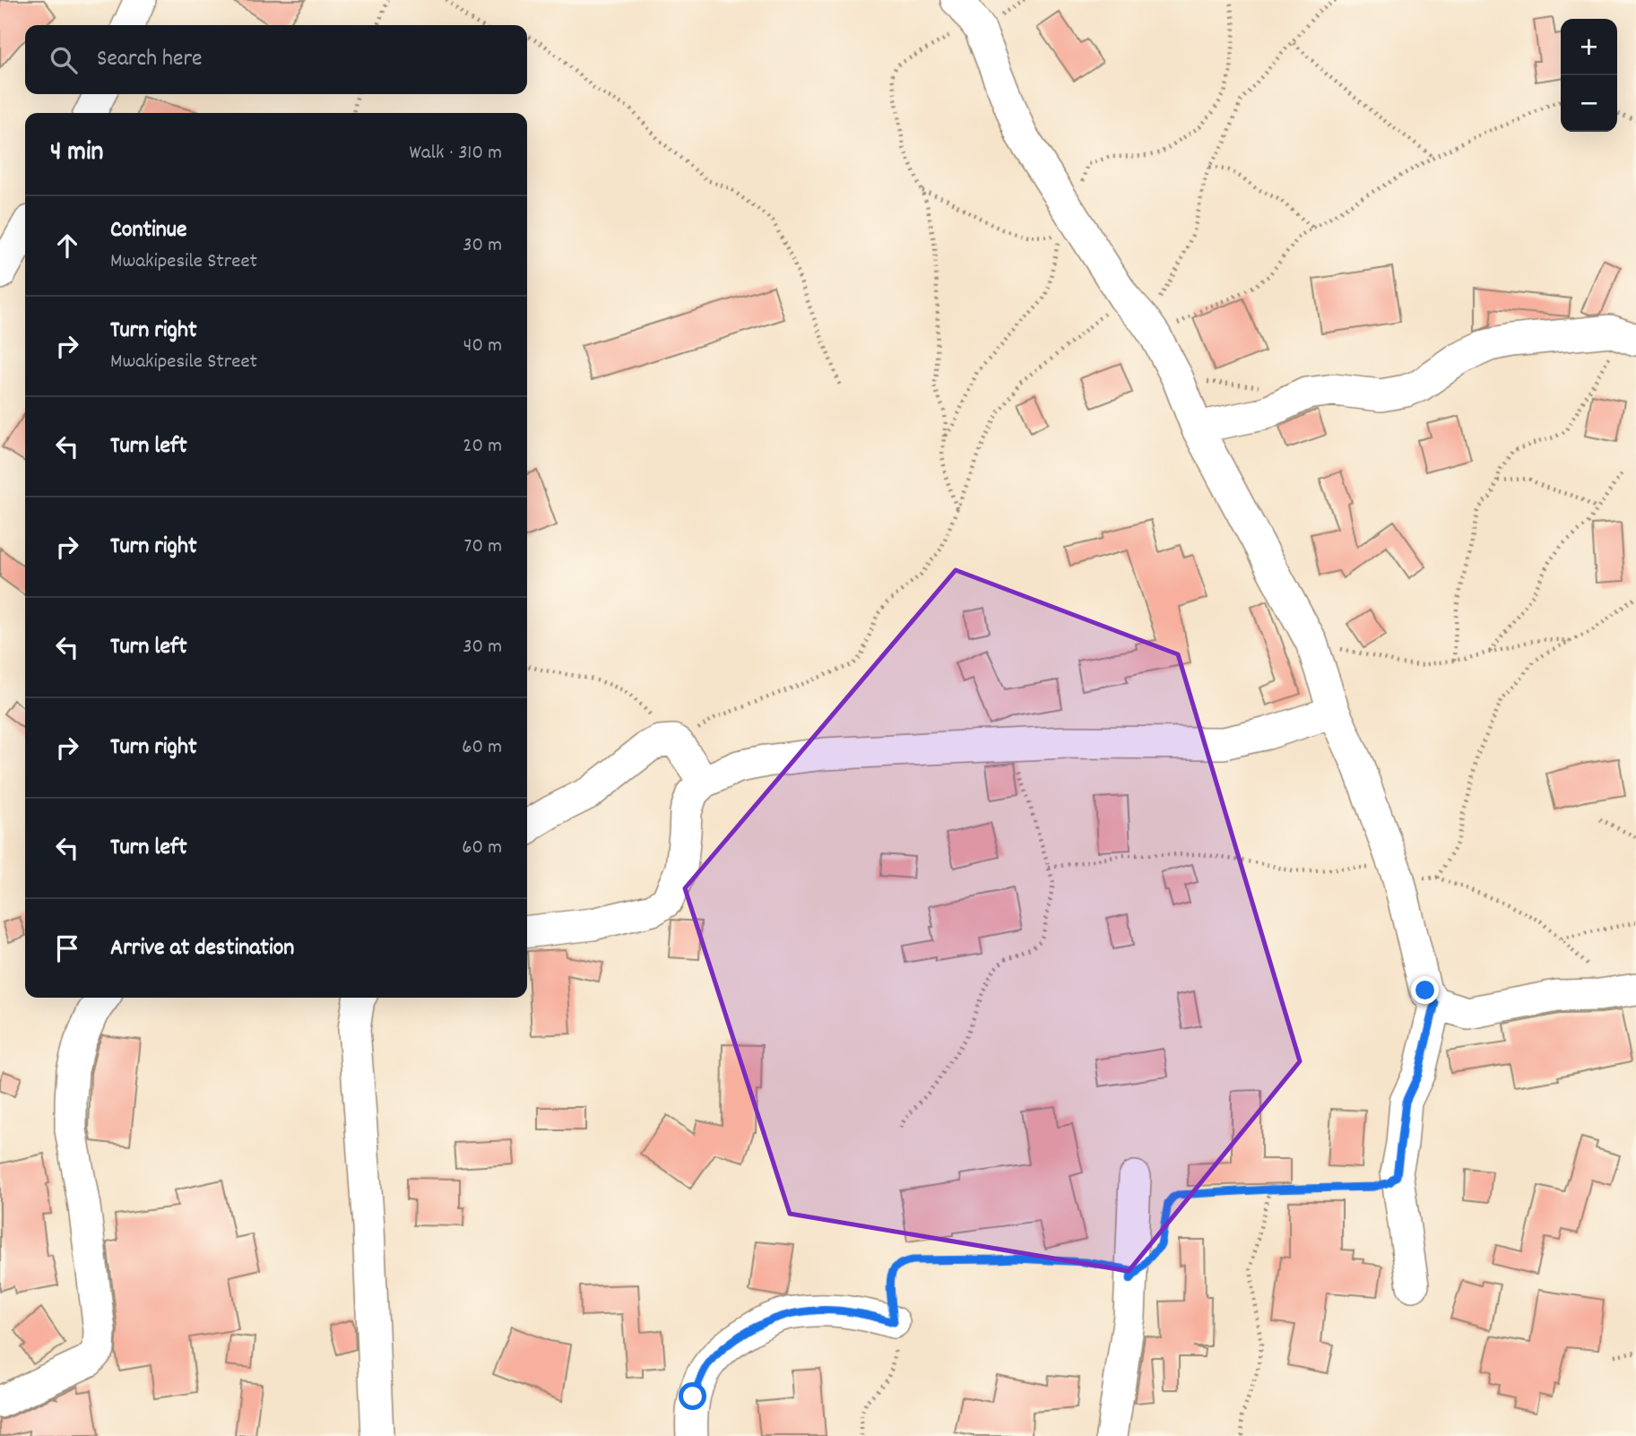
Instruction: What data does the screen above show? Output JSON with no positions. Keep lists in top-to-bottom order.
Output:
{
  "page": {
    "map_buttons": ["+", "−"],
    "search": "Search here",
    "heading": ["4 min", "Walk · 310 m"],
    "list": [
      ["Continue", "Mwakipesile Street", "30 m"],
      ["Turn right", "Mwakipesile Street", "40 m"],
      ["Turn left", "20 m"],
      ["Turn right", "70 m"],
      ["Turn left", "30 m"],
      ["Turn right", "60 m"],
      ["Turn left", "60 m"],
      "Arrive at destination"
    ]
  }
}
